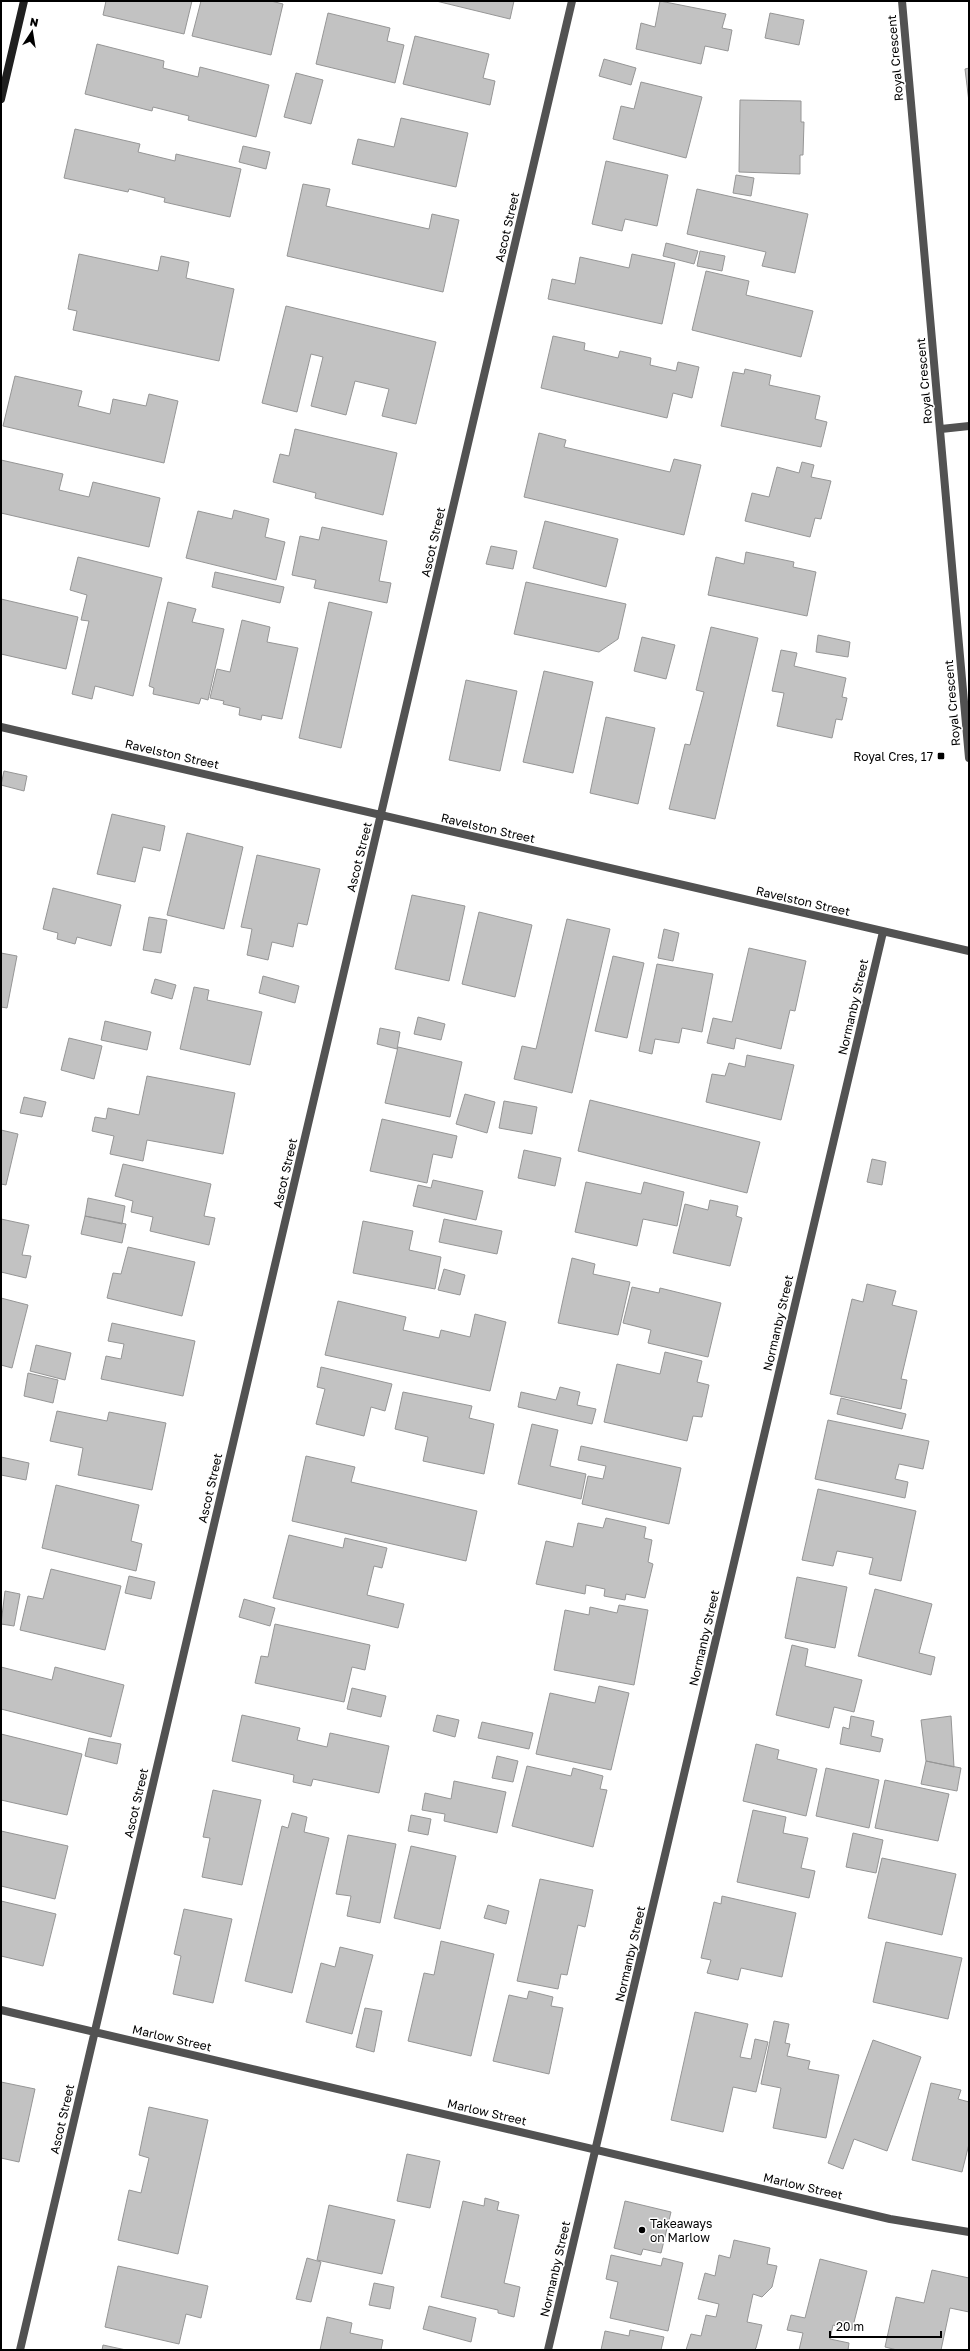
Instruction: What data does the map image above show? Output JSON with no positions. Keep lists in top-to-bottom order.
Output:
{
  "streets": {
    "street": [
      "Royal Crescent",
      "Ascot Street",
      "Ravelston Street",
      "Normanby Street",
      "Marlow Street"
    ]
  },
  "crossings": [
    ["Ascot Street", "Ravelston Street"],
    ["Ascot Street", "Marlow Street"],
    ["Ravelston Street", "Normanby Street"],
    ["Normanby Street", "Marlow Street"]
  ],
  "places": {
    "transit": ["Royal Cres, 17"],
    "other": ["Takeaways on Marlow"]
  },
  "scale_bar": "20 m",
  "north": "top"
}
